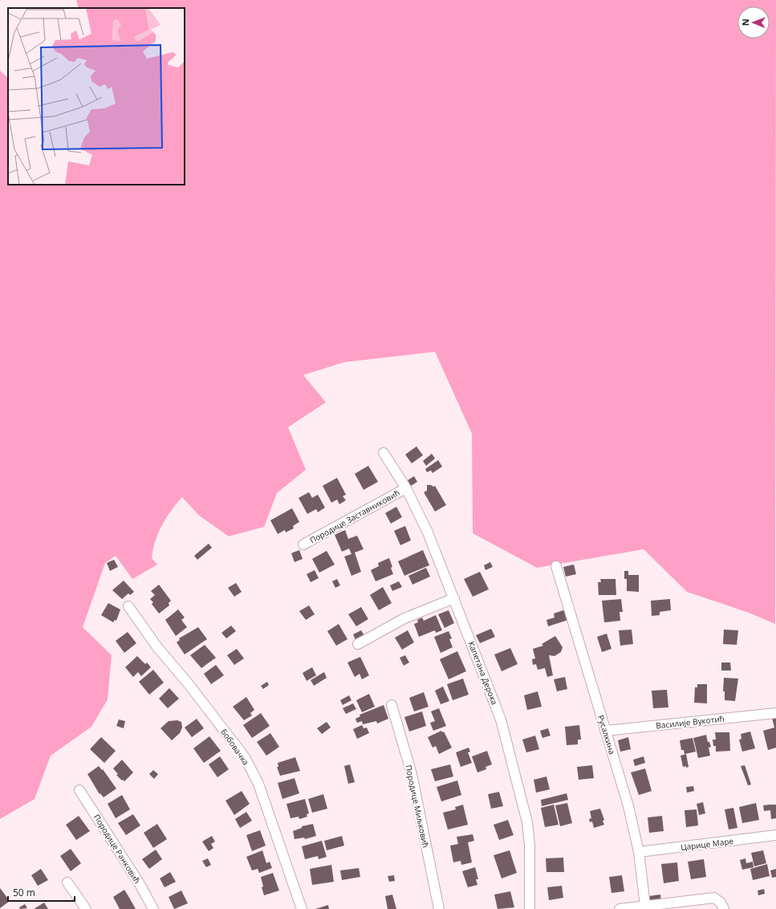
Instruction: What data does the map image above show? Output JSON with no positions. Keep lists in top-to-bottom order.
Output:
{
  "streets": {
    "street": [
      "Породице Заставниковић",
      "Капетана Дерока",
      "Василије Вукотић",
      "Русалкина",
      "Бобовачка",
      "Породице Миљковић",
      "Царице Маре",
      "Породице Ранковић"
    ]
  },
  "crossings": [
    ["Породице Заставниковић", "Капетана Дерока"],
    ["Василије Вукотић", "Русалкина"],
    ["Русалкина", "Царице Маре"]
  ],
  "scale_bar": "50 m",
  "north": "left"
}
